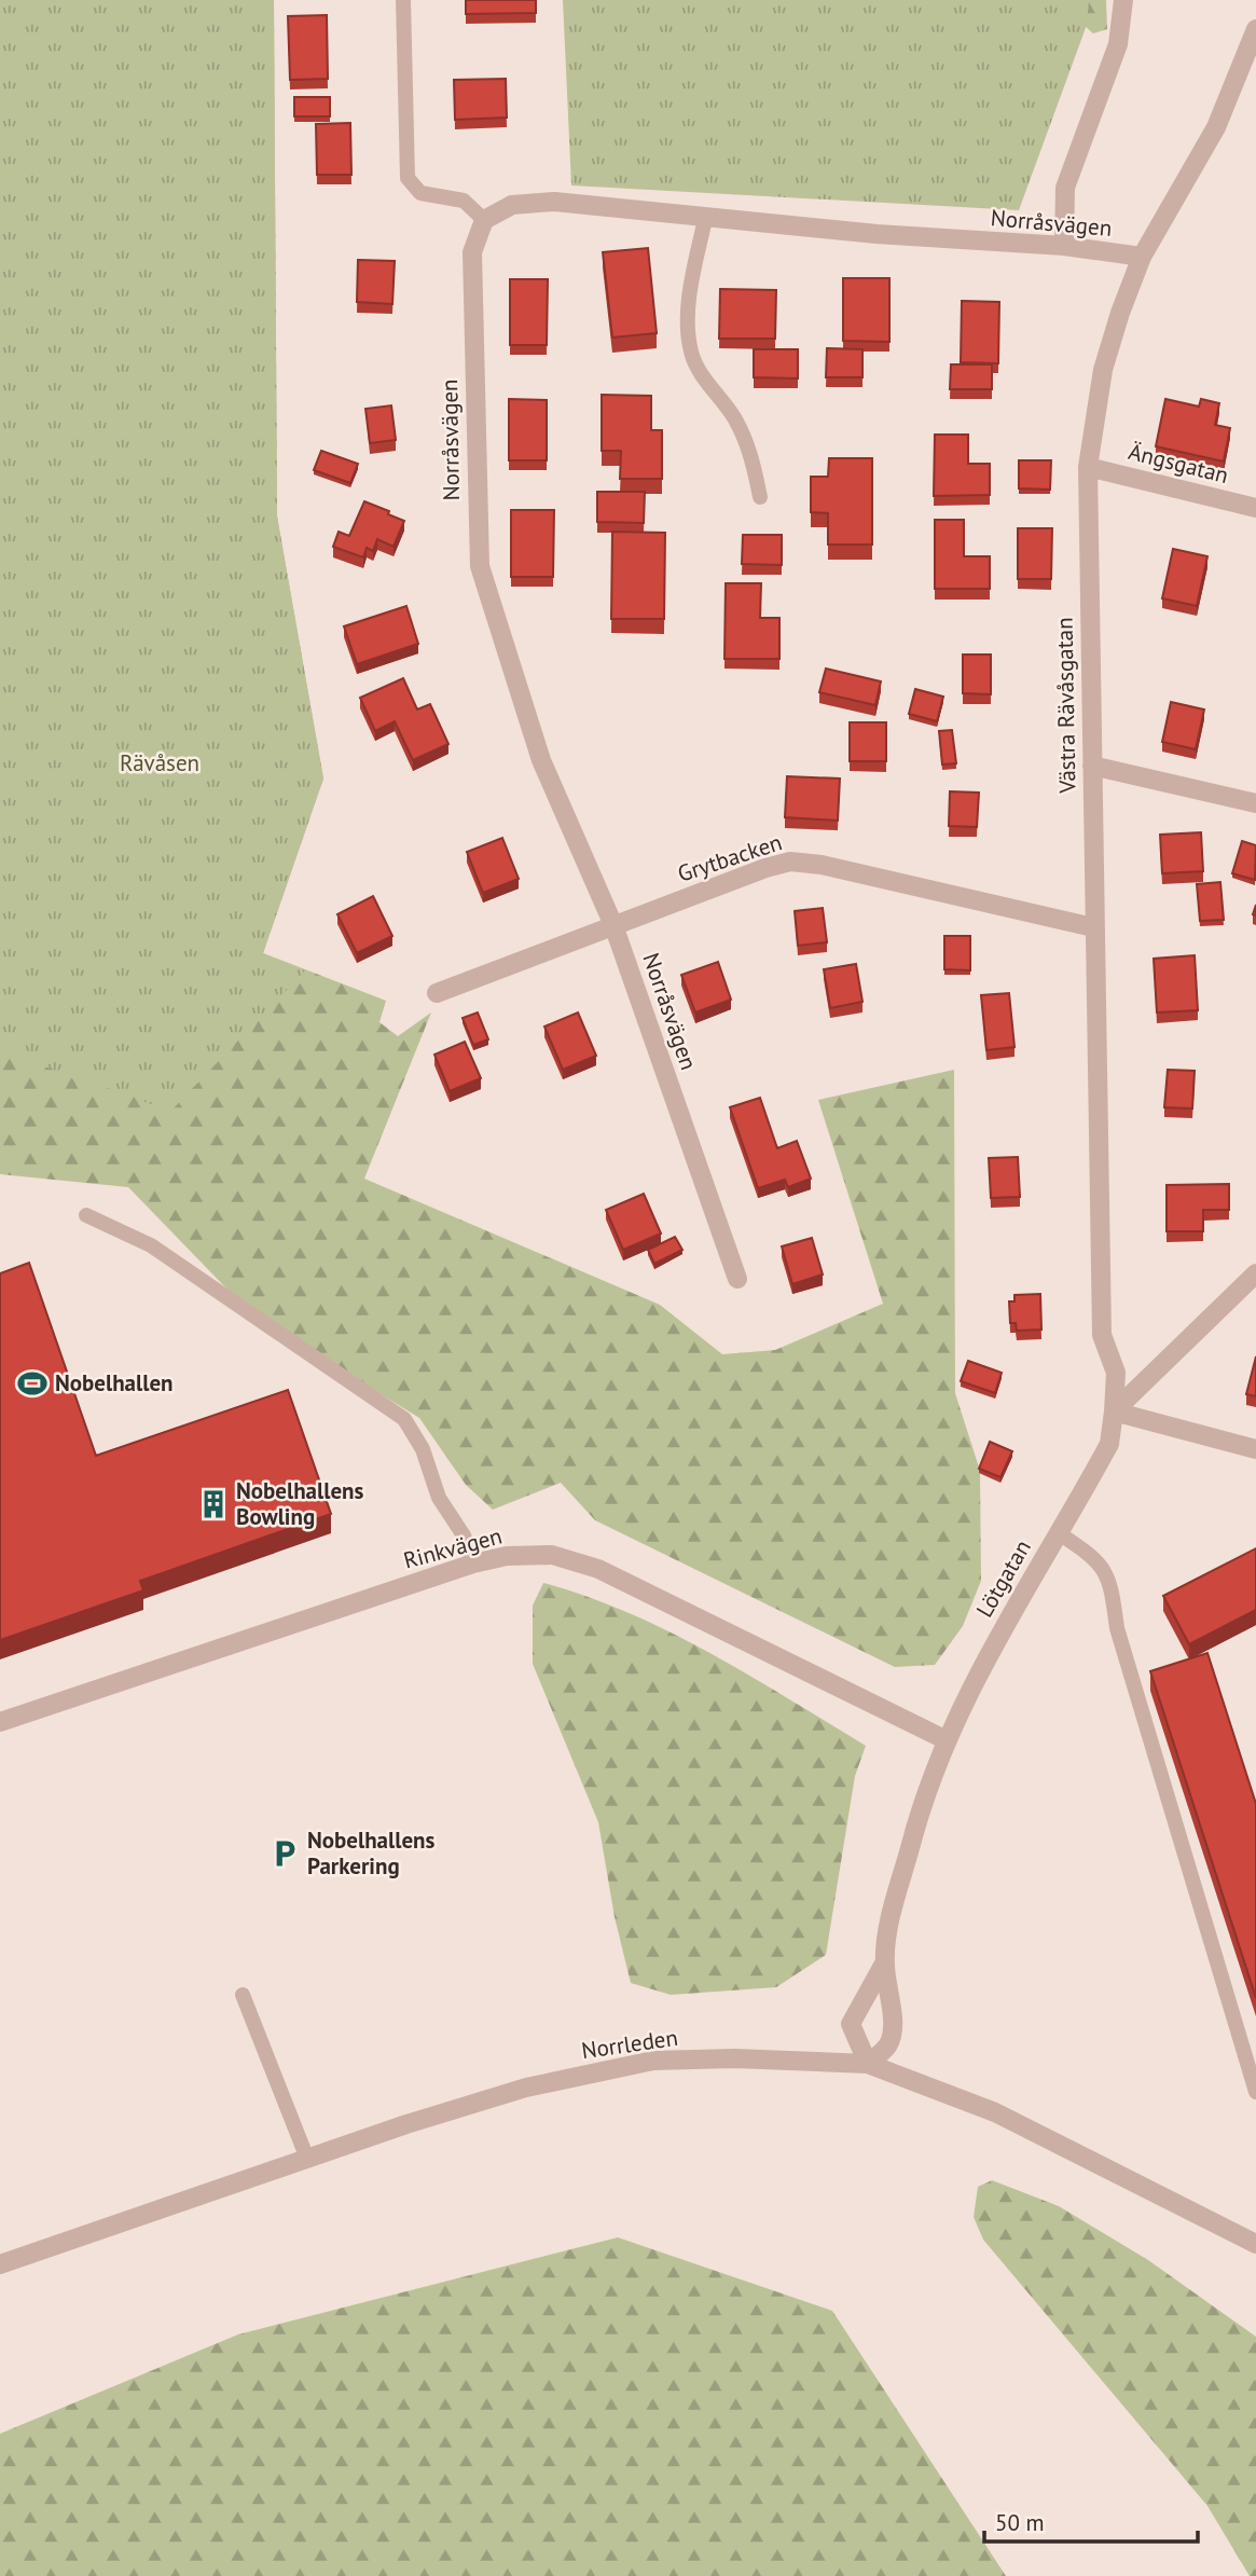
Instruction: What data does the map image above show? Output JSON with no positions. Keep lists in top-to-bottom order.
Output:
{
  "streets": {
    "street": [
      "Norråsvägen",
      "Ängsgatan",
      "Västra Rävåsgatan",
      "Grytbacken",
      "Rinkvägen",
      "Lötgatan",
      "Norrleden"
    ]
  },
  "crossings": [
    ["Norråsvägen", "Västra Rävåsgatan"],
    ["Norråsvägen", "Grytbacken"],
    ["Ängsgatan", "Västra Rävåsgatan"],
    ["Västra Rävåsgatan", "Grytbacken"],
    ["Västra Rävåsgatan", "Lötgatan"],
    ["Rinkvägen", "Lötgatan"],
    ["Lötgatan", "Norrleden"]
  ],
  "parks": ["Rävåsen"],
  "places": {
    "sports": ["Nobelhallen"],
    "building": ["Nobelhallens Bowling"],
    "parking": ["Nobelhallens Parkering"]
  },
  "scale_bar": "50 m"
}
